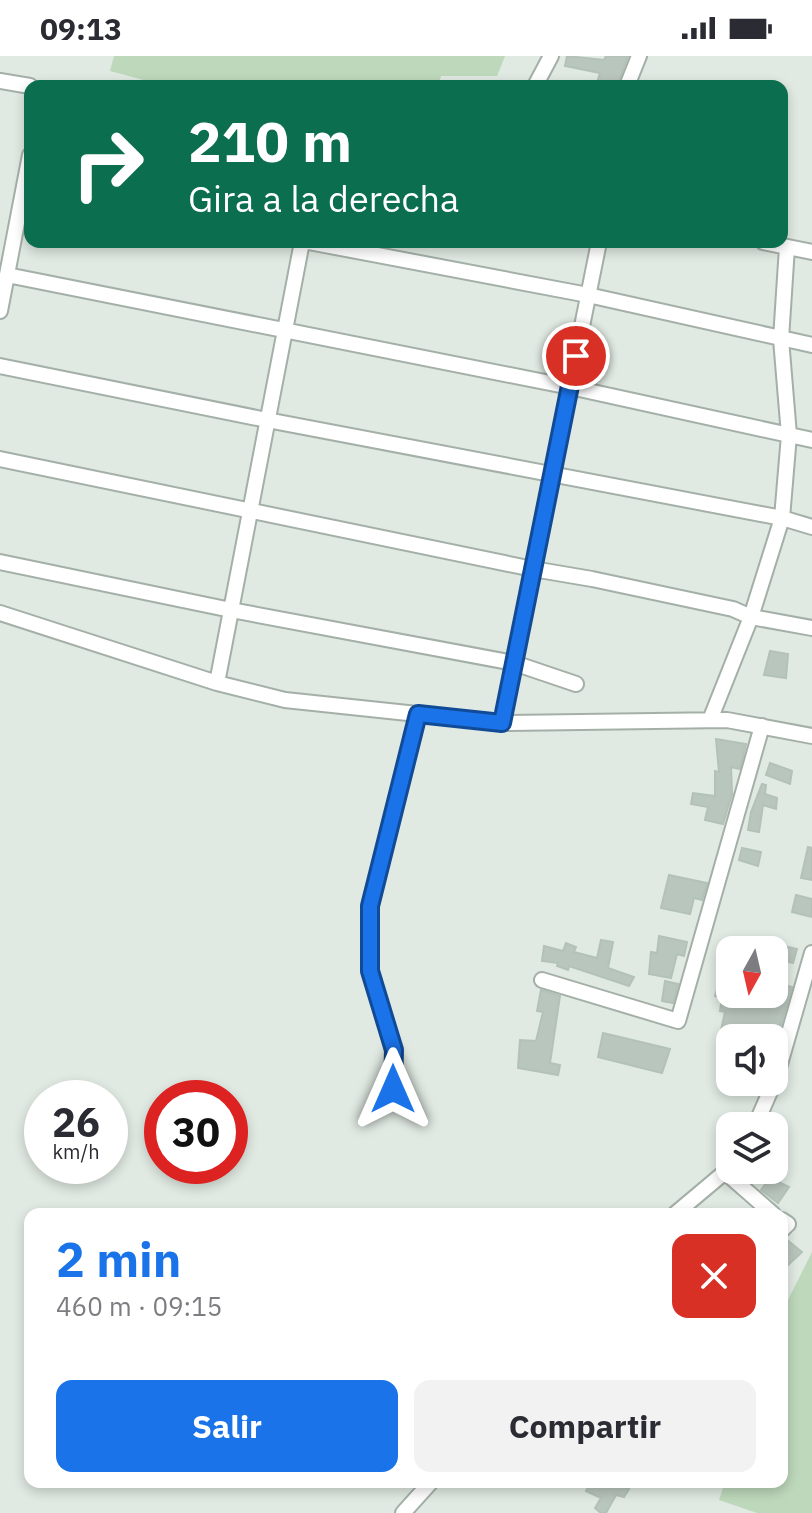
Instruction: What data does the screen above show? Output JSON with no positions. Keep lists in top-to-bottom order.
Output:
{
  "north": "bottom",
  "page": {
    "status": "09:13",
    "turn": ["210 m", "Gira a la derecha"],
    "speed": "26 km/h",
    "limit": "30",
    "heading": ["2 min", "460 m · 09:15"],
    "buttons": ["Salir", "Compartir"]
  }
}
